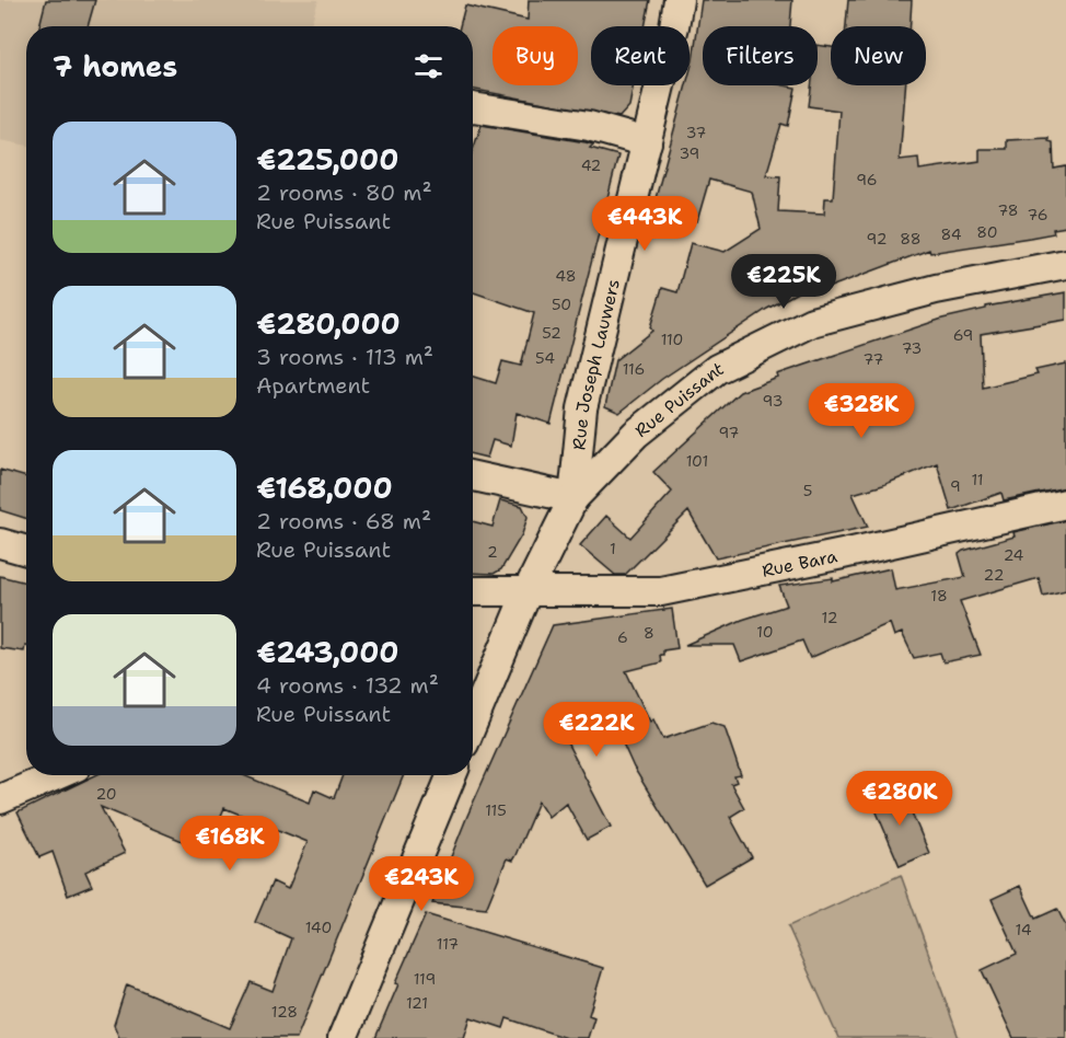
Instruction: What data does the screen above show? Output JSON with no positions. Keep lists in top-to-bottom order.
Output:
{
  "streets": {
    "street": ["Rue Joseph Lauwers", "Rue Puissant", "Rue Bara"]
  },
  "crossings": [
    ["Rue Joseph Lauwers", "Rue Puissant"],
    ["Rue Puissant", "Rue Bara"]
  ],
  "house_numbers": [
    "37",
    "39",
    "42",
    "96",
    "78",
    "76",
    "80",
    "84",
    "92",
    "88",
    "48",
    "50",
    "52",
    "69",
    "110",
    "73",
    "54",
    "77",
    "116",
    "93",
    "97",
    "101",
    "11",
    "9",
    "5",
    "1",
    "2",
    "24",
    "22",
    "18",
    "12",
    "10",
    "8",
    "6",
    "20",
    "115",
    "140",
    "14",
    "117",
    "119",
    "121",
    "128"
  ],
  "page": {
    "chip": [
      "Buy",
      "Rent",
      "Filters",
      "New"
    ],
    "heading": "7 homes",
    "list": [
      {
        "name": "€225,000",
        "note": "2 rooms · 80 m² · Rue Puissant"
      },
      {
        "name": "€280,000",
        "note": "3 rooms · 113 m² · Apartment"
      },
      {
        "name": "€168,000",
        "note": "2 rooms · 68 m² · Rue Puissant"
      },
      {
        "name": "€243,000",
        "note": "4 rooms · 132 m² · Rue Puissant"
      }
    ],
    "price": [
      "€443K",
      "€225K",
      "€328K",
      "€222K",
      "€280K",
      "€168K",
      "€243K"
    ]
  }
}
